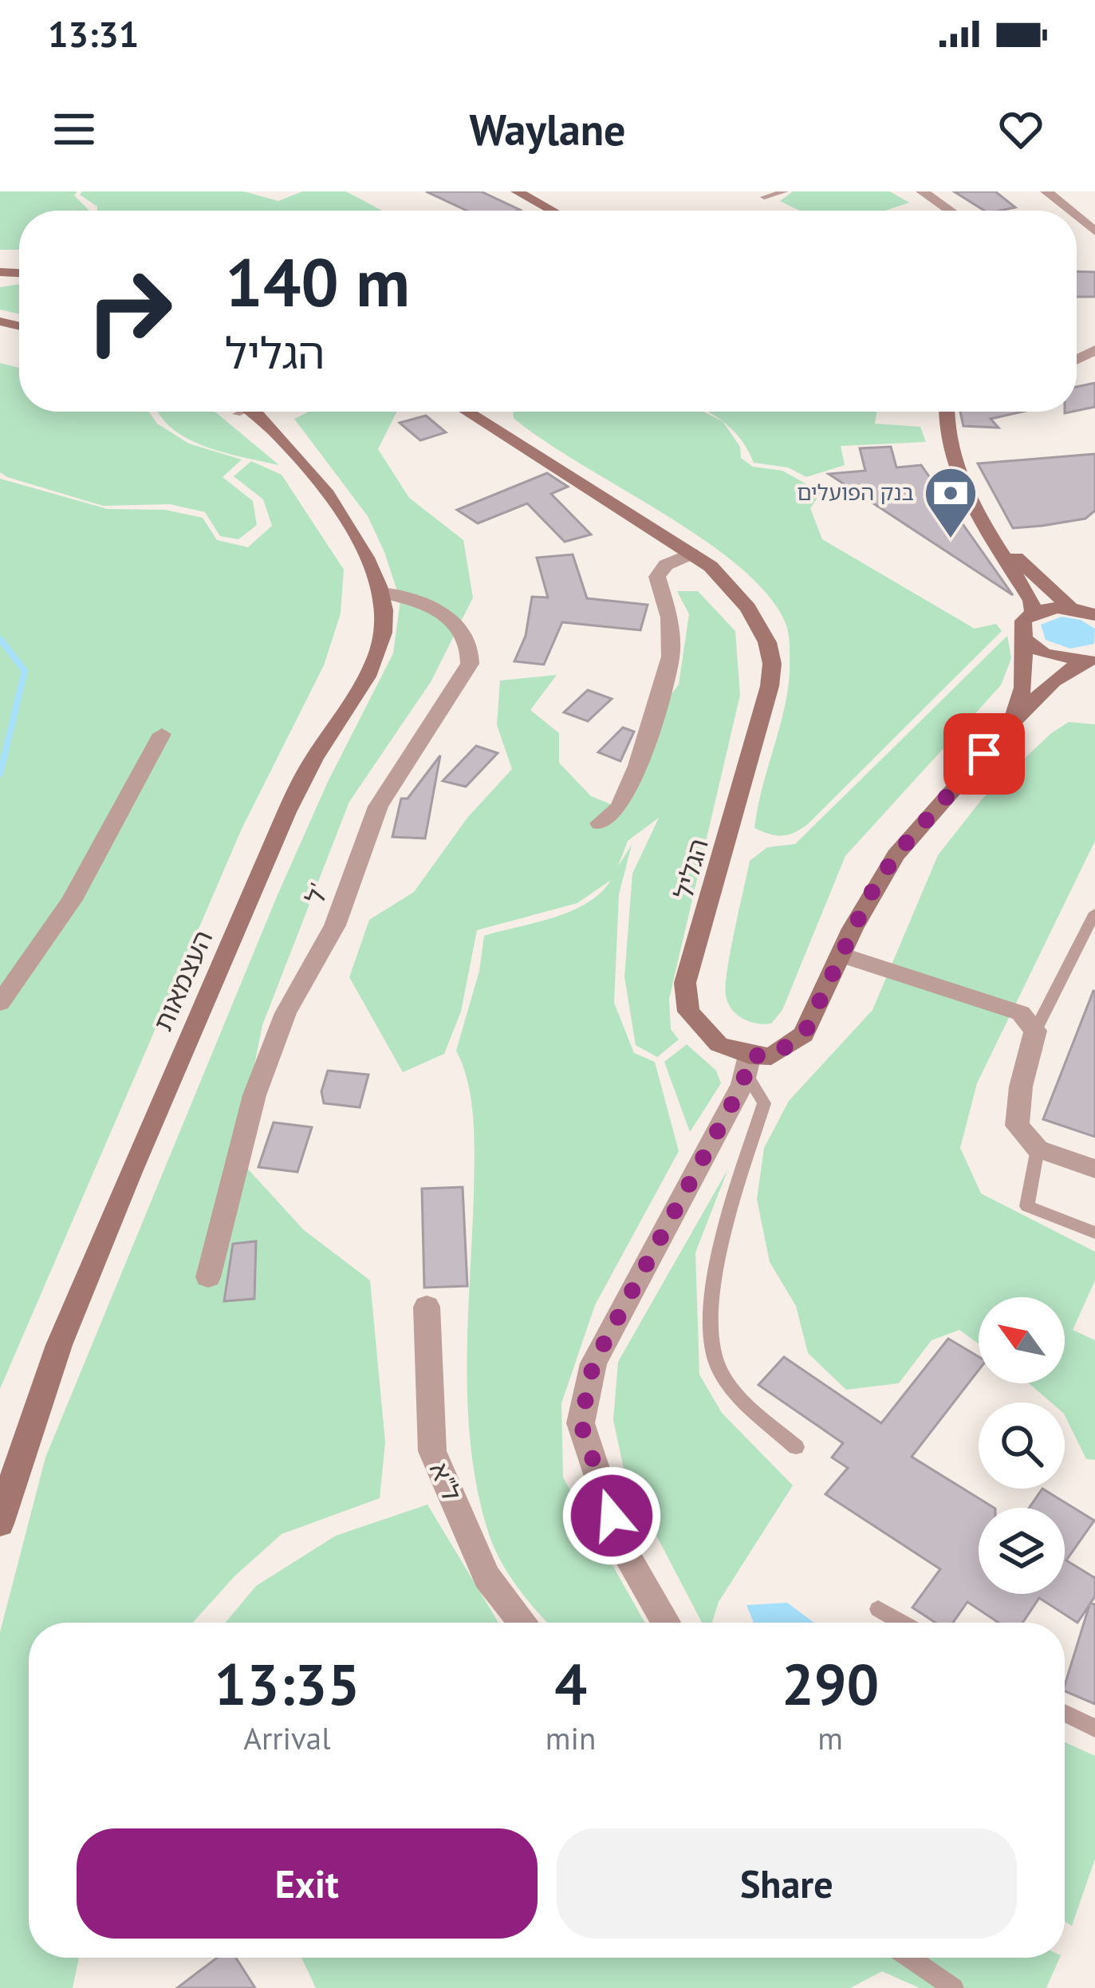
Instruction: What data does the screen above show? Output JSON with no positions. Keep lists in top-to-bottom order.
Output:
{
  "streets": {
    "street": [
      "הגליל",
      "ל'",
      "העצמאות",
      "ל\"א"
    ]
  },
  "crossings": [
    ["ל'", "העצמאות"]
  ],
  "places": {
    "bank": ["בנק הפועלים"]
  },
  "north": "top left",
  "page": {
    "status": "13:31",
    "header": "Waylane",
    "turn": ["140 m", "הגליל"],
    "eta": [
      "13:35",
      "Arrival",
      "4",
      "min",
      "290",
      "m"
    ],
    "buttons": ["Exit", "Share"]
  }
}
